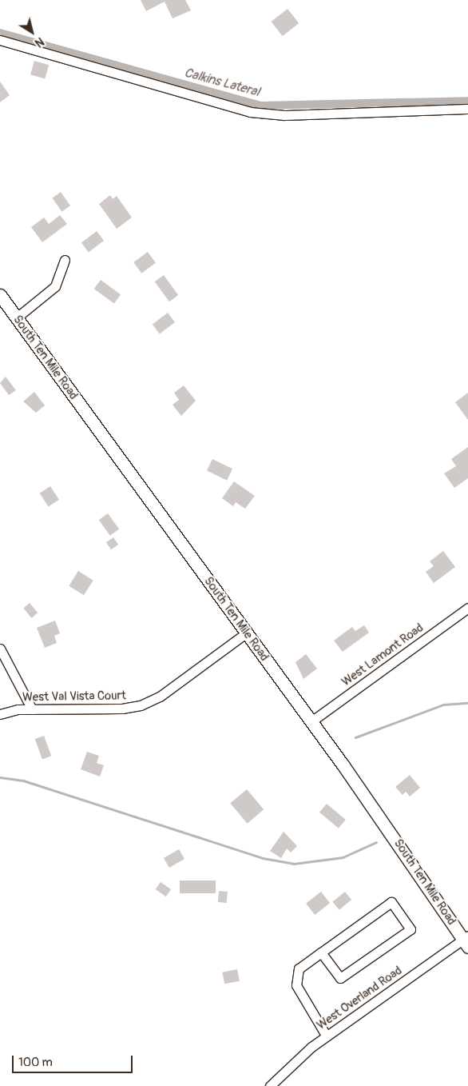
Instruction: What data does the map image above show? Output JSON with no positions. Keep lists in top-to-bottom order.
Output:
{
  "streets": {
    "main road": ["South Ten Mile Road"],
    "street": ["West Lamont Road", "West Val Vista Court", "West Overland Road"]
  },
  "crossings": [
    ["South Ten Mile Road", "West Lamont Road"],
    ["South Ten Mile Road", "West Val Vista Court"],
    ["South Ten Mile Road", "West Overland Road"]
  ],
  "water": ["Calkins Lateral"],
  "scale_bar": "100 m",
  "north": "bottom right"
}
